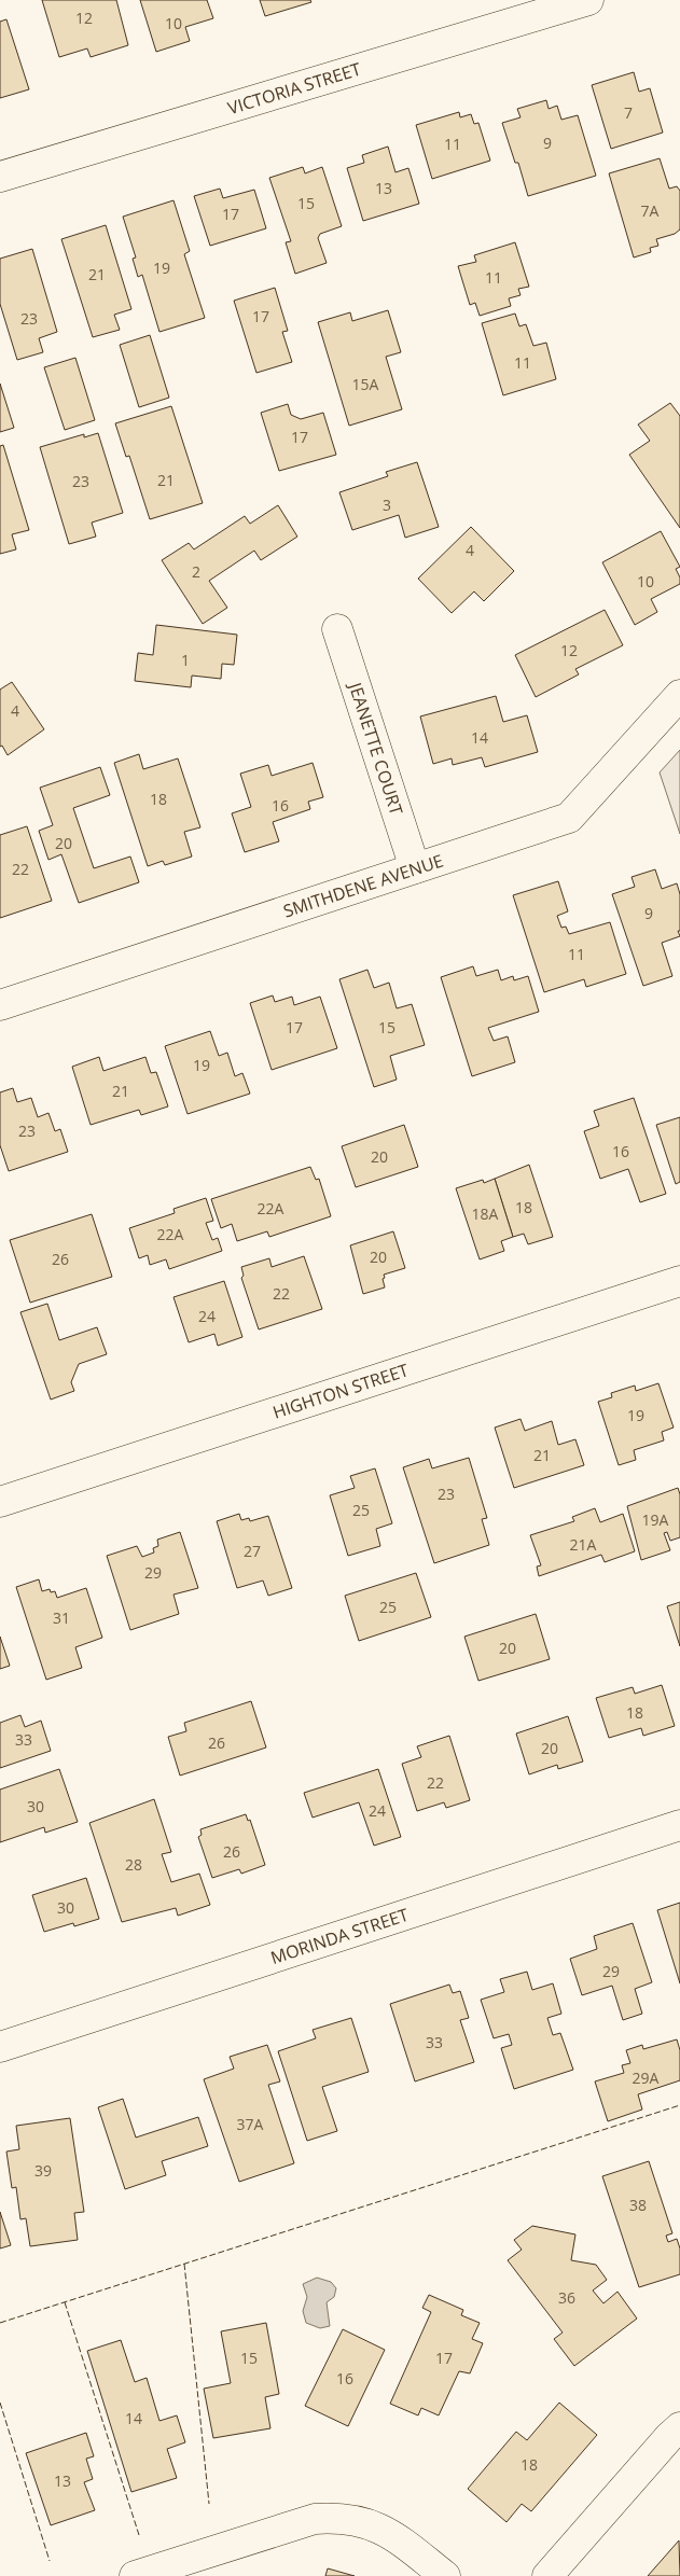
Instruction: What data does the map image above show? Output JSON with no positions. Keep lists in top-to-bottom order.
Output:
{
  "streets": {
    "street": [
      "VICTORIA STREET",
      "JEANETTE COURT",
      "SMITHDENE AVENUE",
      "HIGHTON STREET",
      "MORINDA STREET"
    ]
  },
  "crossings": [
    ["JEANETTE COURT", "SMITHDENE AVENUE"]
  ],
  "house_numbers": [
    "12",
    "10",
    "7",
    "9",
    "11",
    "13",
    "15",
    "7A",
    "17",
    "19",
    "21",
    "11",
    "17",
    "23",
    "11",
    "15A",
    "17",
    "21",
    "23",
    "3",
    "4",
    "2",
    "10",
    "12",
    "1",
    "4",
    "14",
    "18",
    "16",
    "20",
    "22",
    "9",
    "11",
    "17",
    "15",
    "19",
    "21",
    "23",
    "16",
    "20",
    "18",
    "22A",
    "18A",
    "22A",
    "20",
    "26",
    "22",
    "24",
    "19",
    "21",
    "23",
    "25",
    "19A",
    "21A",
    "27",
    "29",
    "25",
    "31",
    "20",
    "18",
    "33",
    "26",
    "20",
    "22",
    "30",
    "24",
    "26",
    "28",
    "30",
    "29",
    "33",
    "29A",
    "37A",
    "39",
    "38",
    "36",
    "15",
    "17",
    "16",
    "14",
    "18",
    "13"
  ]
}
